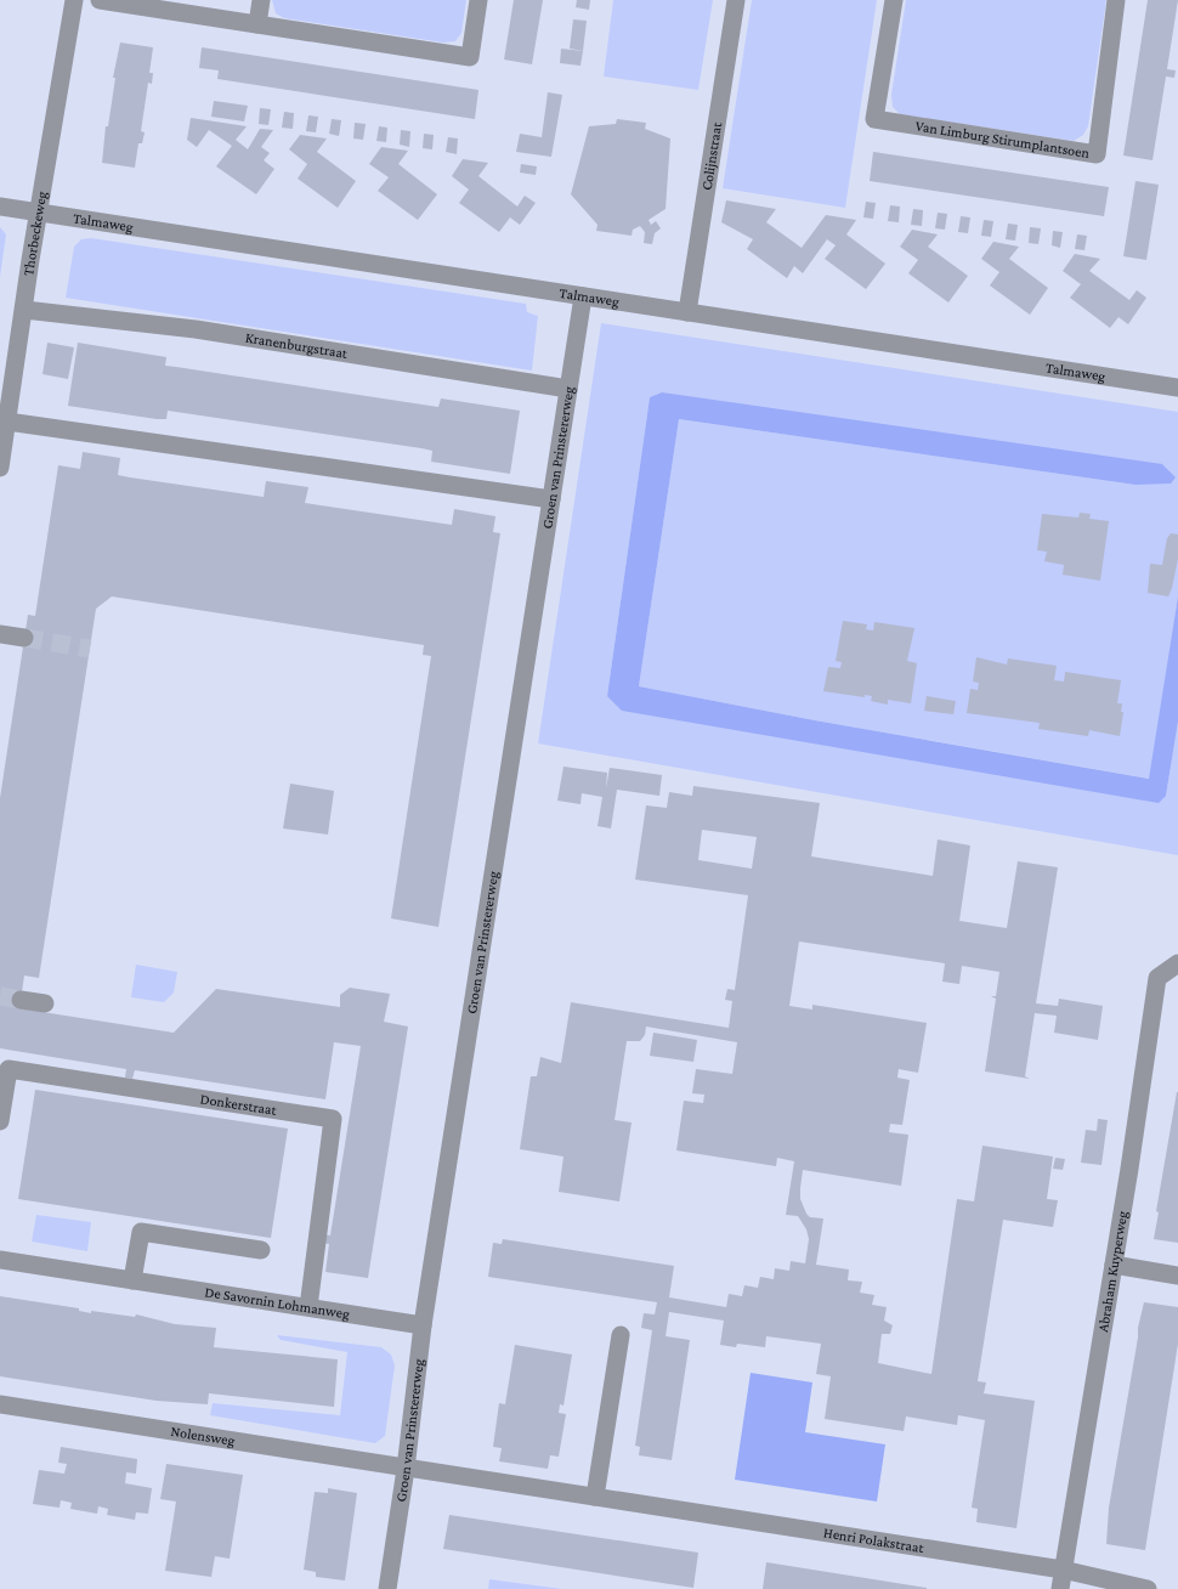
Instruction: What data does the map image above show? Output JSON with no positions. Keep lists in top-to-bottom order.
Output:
{
  "streets": {
    "street": [
      "Van Limburg Stirumplantsoen",
      "Colijnstraat",
      "Talmaweg",
      "Thorbeckeweg",
      "Kranenburgstraat",
      "Groen van Prinstererweg",
      "Donkerstraat",
      "Abraham Kuyperweg",
      "De Savornin Lohmanweg",
      "Nolensweg",
      "Henri Polakstraat"
    ]
  },
  "crossings": [
    ["Colijnstraat", "Talmaweg"],
    ["Talmaweg", "Thorbeckeweg"],
    ["Talmaweg", "Groen van Prinstererweg"],
    ["Thorbeckeweg", "Kranenburgstraat"],
    ["Kranenburgstraat", "Groen van Prinstererweg"],
    ["Groen van Prinstererweg", "De Savornin Lohmanweg"],
    ["Groen van Prinstererweg", "Nolensweg"],
    ["Groen van Prinstererweg", "Henri Polakstraat"],
    ["Donkerstraat", "De Savornin Lohmanweg"],
    ["Abraham Kuyperweg", "Henri Polakstraat"],
    ["Nolensweg", "Henri Polakstraat"]
  ]
}
